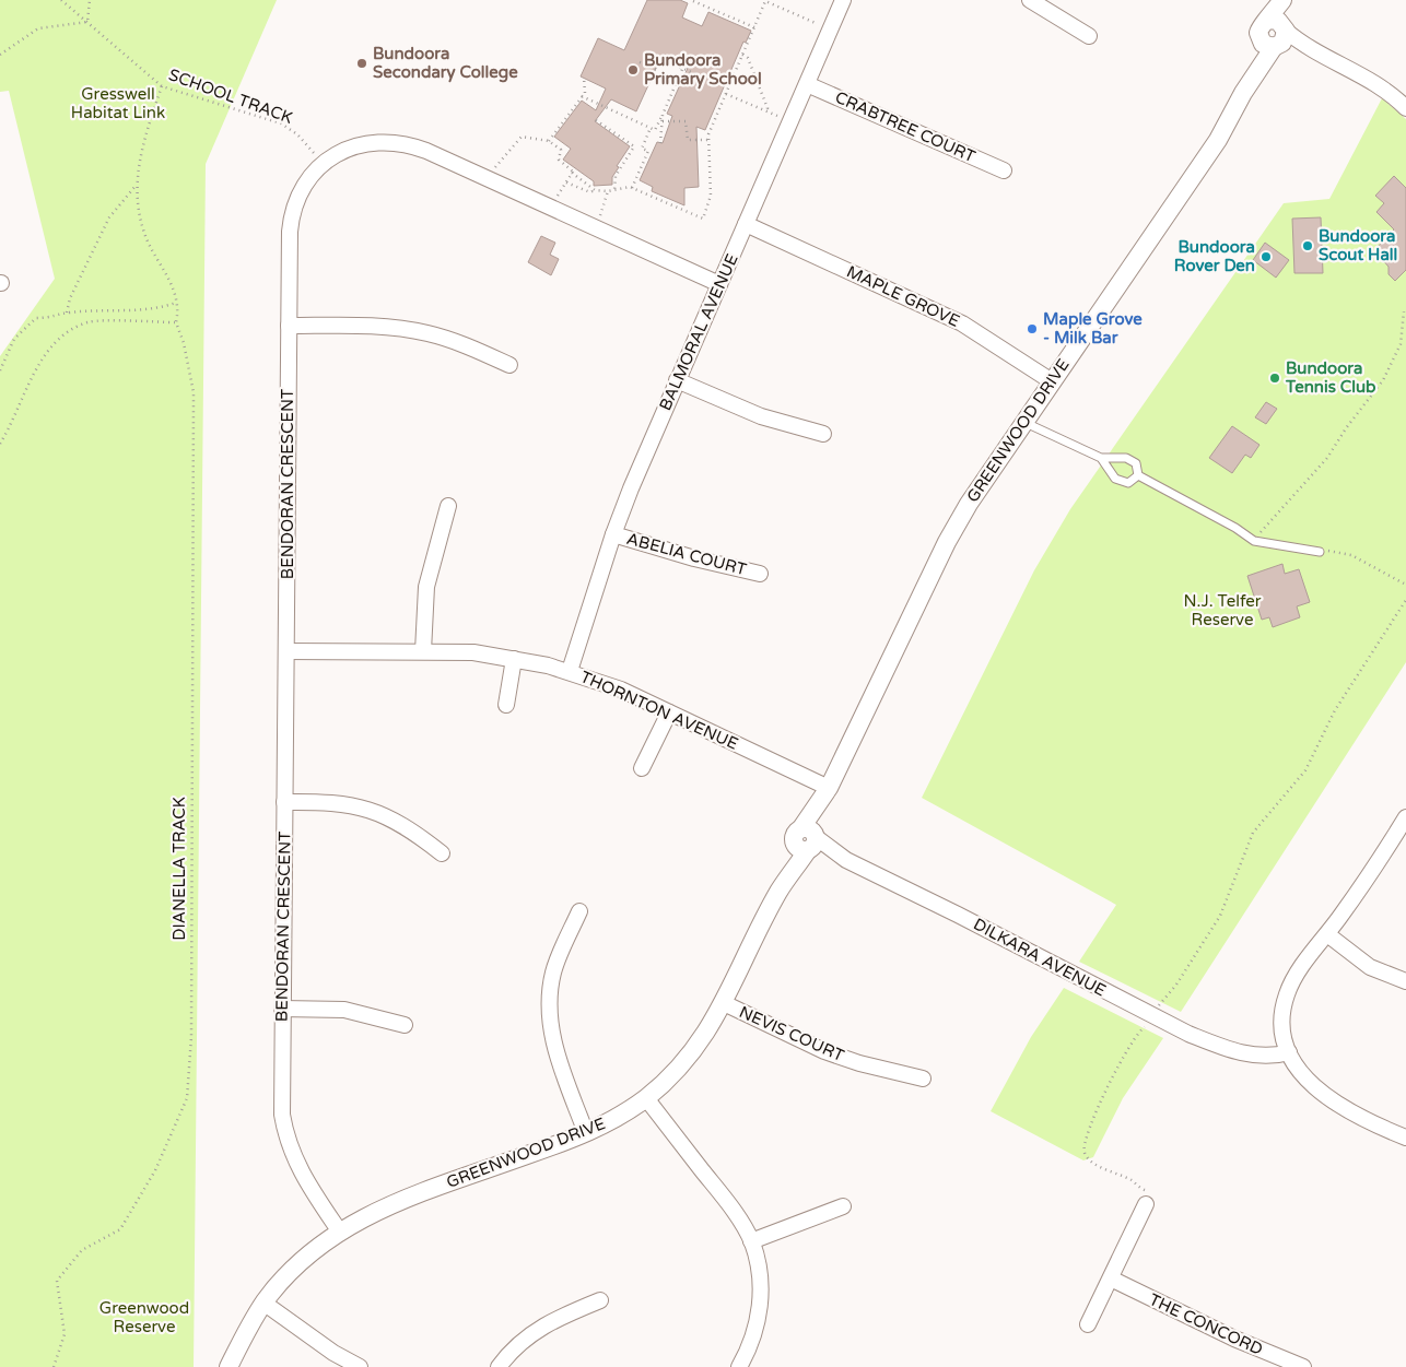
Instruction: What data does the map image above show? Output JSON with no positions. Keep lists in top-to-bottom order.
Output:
{
  "streets": {
    "street": [
      "CRABTREE COURT",
      "MAPLE GROVE",
      "BALMORAL AVENUE",
      "GREENWOOD DRIVE",
      "BENDORAN CRESCENT",
      "ABELIA COURT",
      "THORNTON AVENUE",
      "DILKARA AVENUE",
      "NEVIS COURT",
      "THE CONCORD"
    ],
    "path": ["SCHOOL TRACK", "DIANELLA TRACK"]
  },
  "crossings": [
    ["CRABTREE COURT", "BALMORAL AVENUE"],
    ["MAPLE GROVE", "BALMORAL AVENUE"],
    ["MAPLE GROVE", "GREENWOOD DRIVE"],
    ["BALMORAL AVENUE", "BENDORAN CRESCENT"],
    ["BALMORAL AVENUE", "ABELIA COURT"],
    ["BALMORAL AVENUE", "THORNTON AVENUE"],
    ["GREENWOOD DRIVE", "BENDORAN CRESCENT"],
    ["GREENWOOD DRIVE", "THORNTON AVENUE"],
    ["GREENWOOD DRIVE", "DILKARA AVENUE"],
    ["GREENWOOD DRIVE", "NEVIS COURT"],
    ["BENDORAN CRESCENT", "THORNTON AVENUE"]
  ],
  "parks": ["Gresswell Habitat Link", "N.J. Telfer Reserve", "Greenwood Reserve"],
  "places": [
    "Bundoora Secondary College",
    "Bundoora Primary School",
    "Bundoora Scout Hall",
    "Bundoora Rover Den",
    "Maple Grove - Milk Bar",
    "Bundoora Tennis Club"
  ]
}
